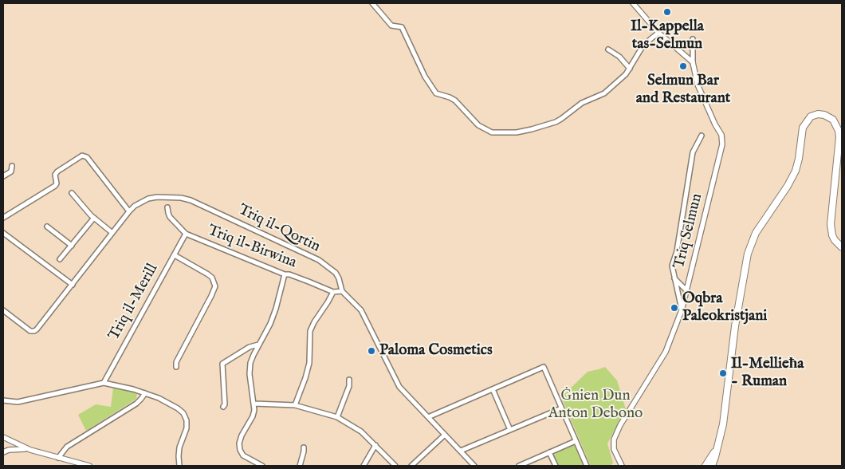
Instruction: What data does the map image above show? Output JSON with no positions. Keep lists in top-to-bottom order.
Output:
{
  "streets": {
    "street": [
      "Triq il-Qortin",
      "Triq Selmun",
      "Triq il-Birwina",
      "Triq il-Merill"
    ]
  },
  "crossings": [
    ["Triq il-Qortin", "Triq il-Birwina"],
    ["Triq il-Birwina", "Triq il-Merill"]
  ],
  "parks": ["Ġnien Dun Anton Debono"],
  "places": [
    "Il-Kappella tas-Selmun",
    "Selmun Bar and Restaurant",
    "Oqbra Paleokristjani",
    "Paloma Cosmetics",
    "Il-Mellieħa - Ruman"
  ]
}
